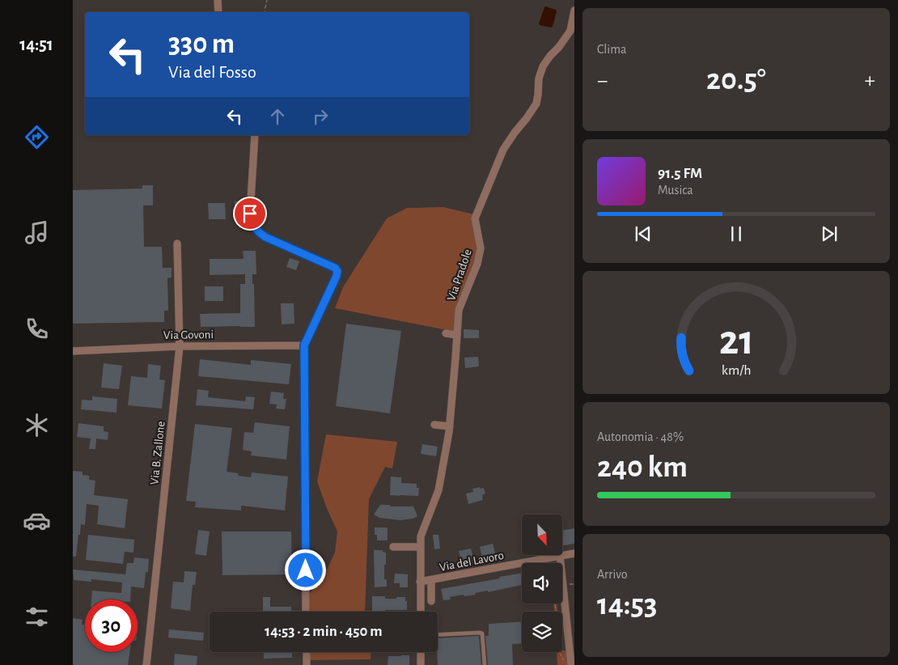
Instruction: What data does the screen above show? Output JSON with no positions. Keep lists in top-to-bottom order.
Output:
{
  "streets": {
    "street": [
      "Via Pradole",
      "Via Govoni",
      "Via B. Zallone",
      "Via del Lavoro"
    ]
  },
  "crossings": [
    ["Via Pradole", "Via del Lavoro"],
    ["Via Govoni", "Via B. Zallone"]
  ],
  "north": "bottom right",
  "page": {
    "tabs": "14:51",
    "tile": [
      "Clima",
      ["Autonomia · 48%", "240 km"],
      ["Arrivo", "14:53"]
    ],
    "turn": ["330 m", "Via del Fosso"],
    "heat": ["−", "20.5°", "+"],
    "song": ["91.5 FM", "Musica"],
    "limit": "30",
    "trip": "14:53 · 2 min · 450 m",
    "gauge": ["21", "km/h"]
  }
}
